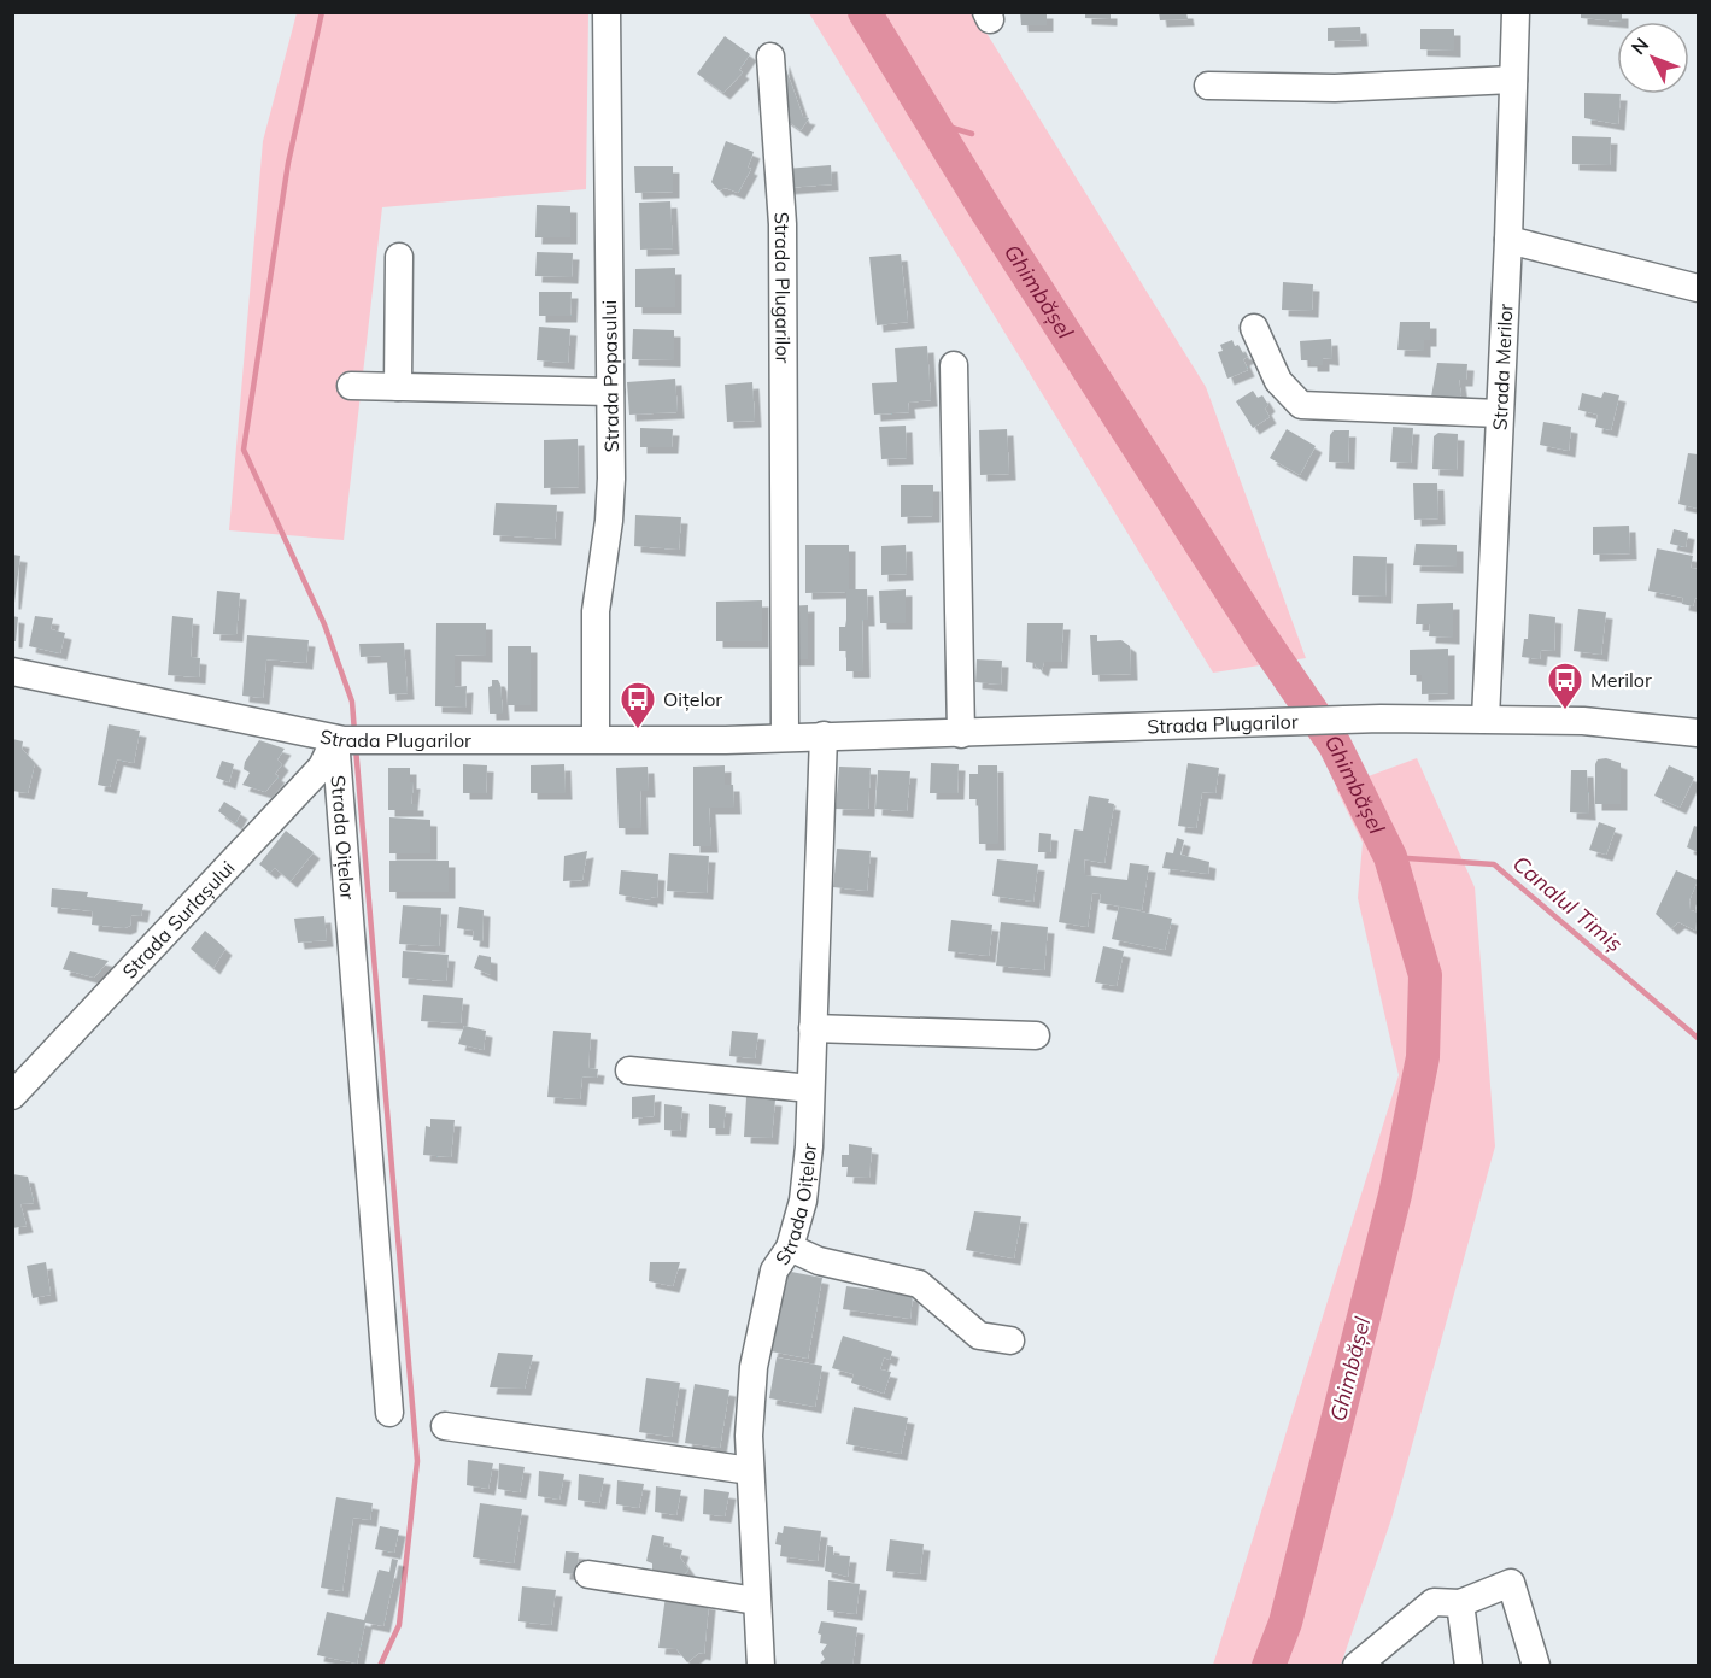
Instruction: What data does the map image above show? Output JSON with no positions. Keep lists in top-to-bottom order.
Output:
{
  "streets": {
    "street": [
      "Strada Plugarilor",
      "Strada Merilor",
      "Strada Popasului",
      "Strada Oițelor",
      "Strada Surlașului"
    ]
  },
  "crossings": [
    ["Strada Plugarilor", "Strada Merilor"],
    ["Strada Plugarilor", "Strada Popasului"],
    ["Strada Plugarilor", "Strada Oițelor"],
    ["Strada Plugarilor", "Strada Surlașului"],
    ["Strada Oițelor", "Strada Surlașului"]
  ],
  "water": ["Ghimbășel", "Canalul Timiș"],
  "places": {
    "bus stop": ["Merilor", "Oițelor"]
  },
  "north": "top left"
}
